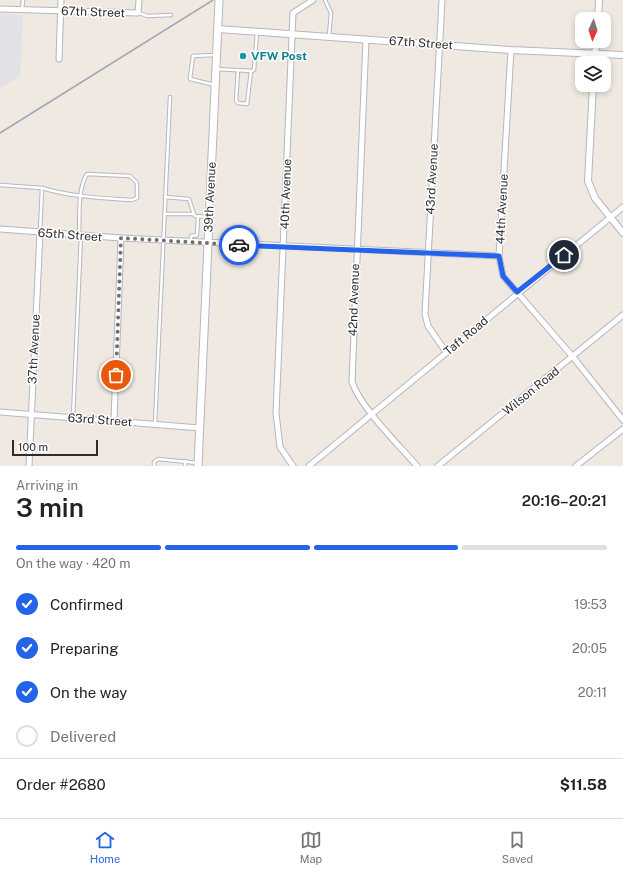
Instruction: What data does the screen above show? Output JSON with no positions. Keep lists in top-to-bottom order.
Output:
{
  "streets": {
    "main road": ["39th Avenue"],
    "street": [
      "67th Street",
      "43rd Avenue",
      "40th Avenue",
      "44th Avenue",
      "65th Street",
      "42nd Avenue",
      "Taft Road",
      "37th Avenue",
      "Wilson Road",
      "63rd Street"
    ]
  },
  "crossings": [
    ["67th Street", "43rd Avenue"],
    ["67th Street", "40th Avenue"],
    ["67th Street", "39th Avenue"],
    ["67th Street", "44th Avenue"],
    ["67th Street", "42nd Avenue"],
    ["43rd Avenue", "65th Street"],
    ["43rd Avenue", "Taft Road"],
    ["40th Avenue", "65th Street"],
    ["39th Avenue", "65th Street"],
    ["39th Avenue", "63rd Street"],
    ["44th Avenue", "65th Street"],
    ["44th Avenue", "Taft Road"],
    ["44th Avenue", "Wilson Road"],
    ["65th Street", "42nd Avenue"],
    ["65th Street", "37th Avenue"],
    ["42nd Avenue", "Taft Road"],
    ["37th Avenue", "63rd Street"]
  ],
  "places": ["VFW Post"],
  "scale_bar": "100 m",
  "north": "bottom",
  "page": {
    "scale": "100 m",
    "heading": ["3 min", "Arriving in", "20:16–20:21"],
    "panel": ["Order #2680", "$11.58"],
    "bar": "On the way · 420 m",
    "list": [
      ["Confirmed", "19:53"],
      ["Preparing", "20:05"],
      ["On the way", "20:11"],
      "Delivered"
    ],
    "tabs": ["Home", "Map", "Saved"]
  }
}
